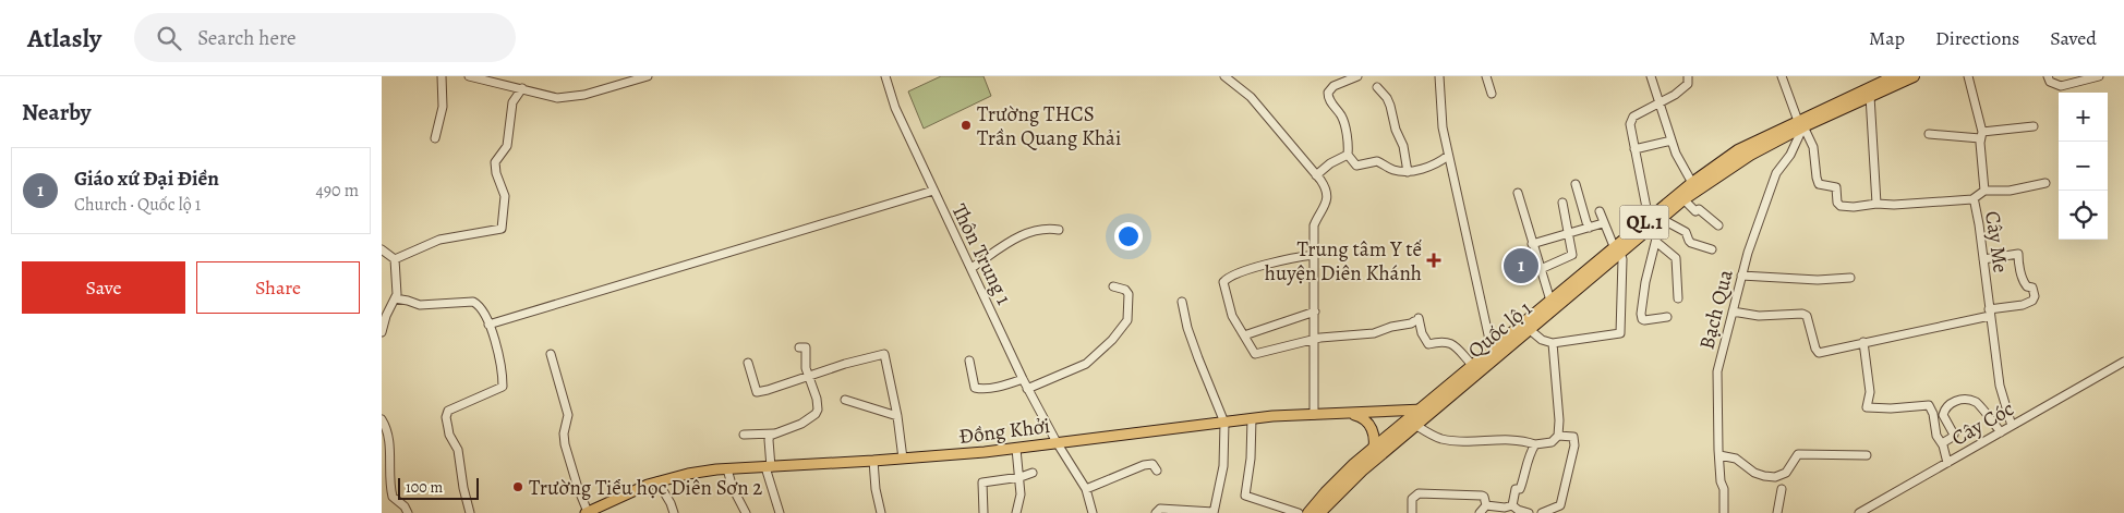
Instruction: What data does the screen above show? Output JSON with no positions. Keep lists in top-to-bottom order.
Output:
{
  "streets": {
    "highway": ["QL.1", "Quốc lộ 1"],
    "main road": ["Đồng Khởi"],
    "street": [
      "Cây Me",
      "Thôn Trung 1",
      "Bạch Qua",
      "Cây Cóc"
    ]
  },
  "crossings": [
    ["Cây Me", "Bạch Qua"],
    ["Cây Me", "Quốc lộ 1"],
    ["Cây Me", "Cây Cóc"],
    ["Thôn Trung 1", "Đồng Khởi"],
    ["Bạch Qua", "Quốc lộ 1"],
    ["Quốc lộ 1", "Đồng Khởi"]
  ],
  "places": {
    "other": ["Trường THCS Trần Quang Khải", "Trường Tiểu học Diên Sơn 2"],
    "health": ["Trung tâm Y tế huyện Diên Khánh"]
  },
  "scale_bar": "100 m",
  "page": {
    "header": "Atlasly",
    "search": "Search here",
    "nav": ["Map", "Directions", "Saved"],
    "heading": "Nearby",
    "map_buttons": ["+", "−"],
    "list": [
      {
        "mark": "1",
        "name": "Giáo xứ Đại Điền",
        "note": "Church · Quốc lộ 1",
        "value": "490 m"
      }
    ],
    "buttons": ["Save", "Share"],
    "pins": "1",
    "scale": "100 m"
  }
}
